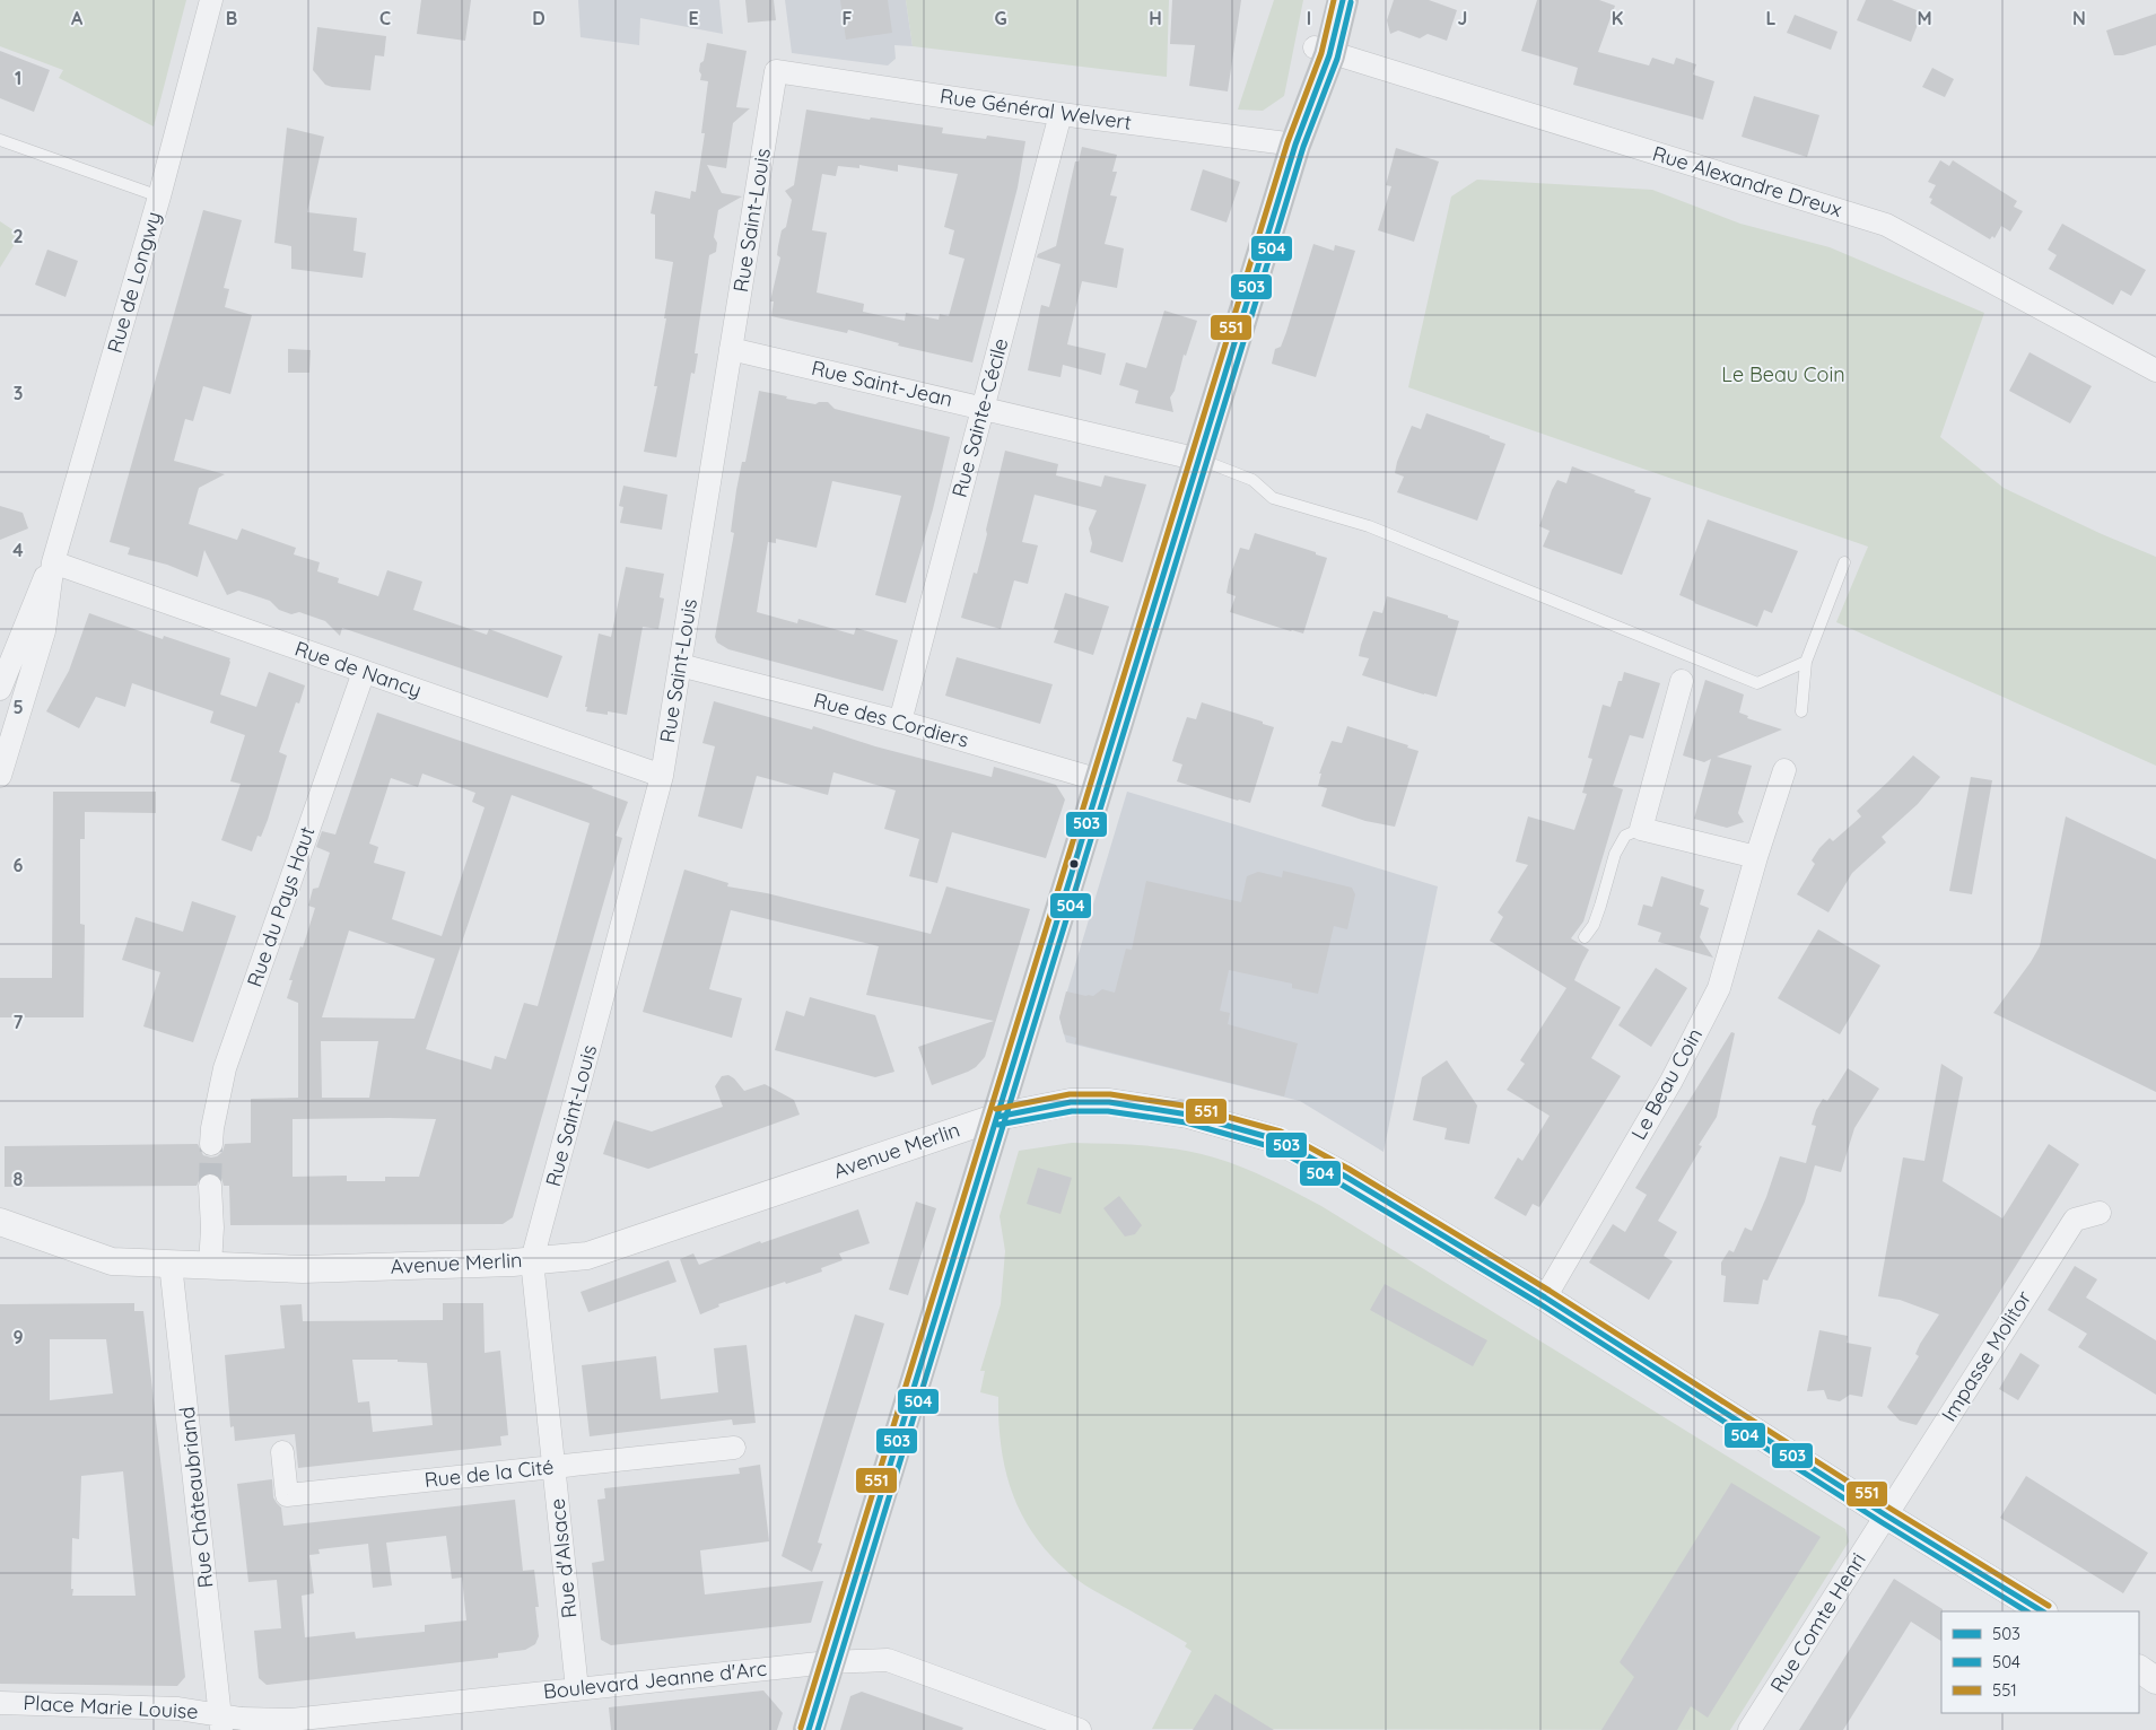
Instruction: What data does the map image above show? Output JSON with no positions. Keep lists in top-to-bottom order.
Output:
{
  "streets": {
    "street": [
      "Rue Général Welvert",
      "Rue Alexandre Dreux",
      "Rue Saint-Louis",
      "Rue de Longwy",
      "Rue Saint-Jean",
      "Rue Sainte-Cécile",
      "Rue de Nancy",
      "Rue des Cordiers",
      "Rue du Pays Haut",
      "Le Beau Coin",
      "Avenue Merlin",
      "Impasse Molitor",
      "Rue de la Cité",
      "Rue Châteaubriand",
      "Rue d'Alsace",
      "Rue Comte Henri",
      "Boulevard Jeanne d'Arc",
      "Place Marie Louise"
    ]
  },
  "crossings": [
    ["Rue Général Welvert", "Rue Saint-Louis"],
    ["Rue Général Welvert", "Rue Sainte-Cécile"],
    ["Rue Saint-Louis", "Rue Saint-Jean"],
    ["Rue Saint-Louis", "Rue de Nancy"],
    ["Rue Saint-Louis", "Rue des Cordiers"],
    ["Rue Saint-Louis", "Avenue Merlin"],
    ["Rue Saint-Louis", "Rue d'Alsace"],
    ["Rue de Longwy", "Rue de Nancy"],
    ["Rue Saint-Jean", "Rue Sainte-Cécile"],
    ["Rue Sainte-Cécile", "Rue des Cordiers"],
    ["Rue de Nancy", "Rue du Pays Haut"],
    ["Le Beau Coin", "Avenue Merlin"],
    ["Avenue Merlin", "Impasse Molitor"],
    ["Avenue Merlin", "Rue Châteaubriand"],
    ["Avenue Merlin", "Rue d'Alsace"],
    ["Avenue Merlin", "Rue Comte Henri"],
    ["Impasse Molitor", "Rue Comte Henri"],
    ["Rue de la Cité", "Rue d'Alsace"],
    ["Rue Châteaubriand", "Boulevard Jeanne d'Arc"],
    ["Rue Châteaubriand", "Place Marie Louise"],
    ["Rue d'Alsace", "Boulevard Jeanne d'Arc"],
    ["Boulevard Jeanne d'Arc", "Place Marie Louise"]
  ],
  "parks": ["Le Beau Coin"],
  "lines": ["transit line 503", "transit line 551", "transit line 504"],
  "legend": ["503", "504", "551"],
  "grid": {
    "columns": [
      "A",
      "B",
      "C",
      "D",
      "E",
      "F",
      "G",
      "H",
      "I",
      "J",
      "K",
      "L",
      "M",
      "N"
    ],
    "rows": [
      "1",
      "2",
      "3",
      "4",
      "5",
      "6",
      "7",
      "8",
      "9"
    ]
  }
}
